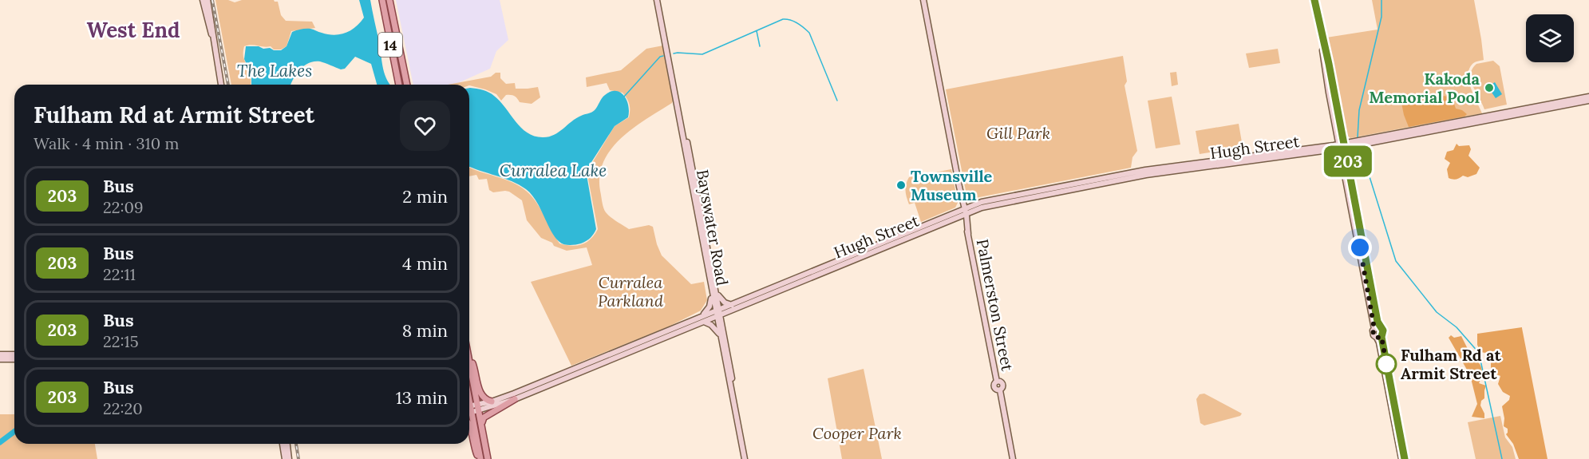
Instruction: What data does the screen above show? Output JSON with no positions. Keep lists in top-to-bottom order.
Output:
{
  "streets": {
    "main road": [
      "14",
      "Hugh Street",
      "Bayswater Road",
      "Palmerston Street"
    ]
  },
  "crossings": [
    ["Hugh Street", "Bayswater Road"],
    ["Hugh Street", "Palmerston Street"]
  ],
  "districts": ["West End"],
  "water": ["The Lakes", "Curralea Lake"],
  "parks": ["Gill Park", "Curralea Parkland", "Cooper Park"],
  "places": ["Kakoda Memorial Pool", "Townsville Museum", "Fulham Rd at Armit Street"],
  "lines": ["bus line 203"],
  "page": {
    "on_map": "203",
    "heading": ["Fulham Rd at Armit Street", "Walk · 4 min · 310 m"],
    "list": [
      {
        "mark": "203",
        "name": "Bus",
        "note": "22:09",
        "value": "2 min"
      },
      {
        "mark": "203",
        "name": "Bus",
        "note": "22:11",
        "value": "4 min"
      },
      {
        "mark": "203",
        "name": "Bus",
        "note": "22:15",
        "value": "8 min"
      },
      {
        "mark": "203",
        "name": "Bus",
        "note": "22:20",
        "value": "13 min"
      }
    ]
  }
}
